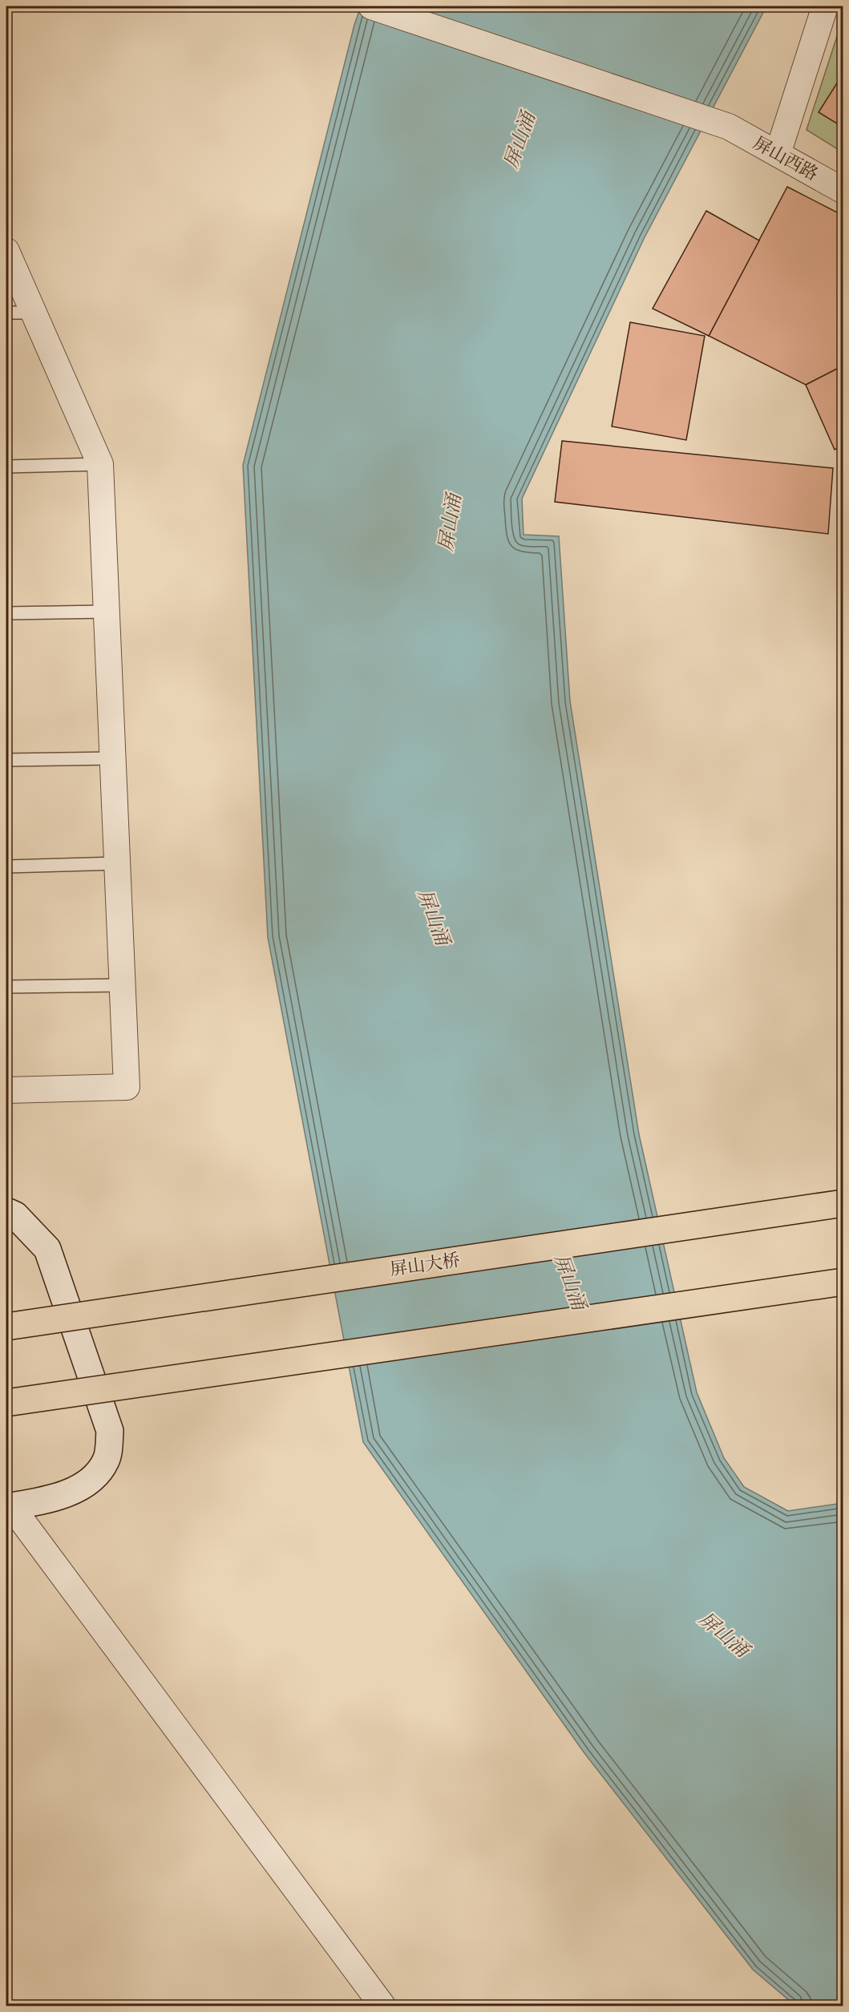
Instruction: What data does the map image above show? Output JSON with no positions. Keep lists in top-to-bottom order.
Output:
{
  "streets": {
    "highway": ["屏山大桥"],
    "street": ["屏山西路"]
  },
  "water": ["屏山涌"]
}
